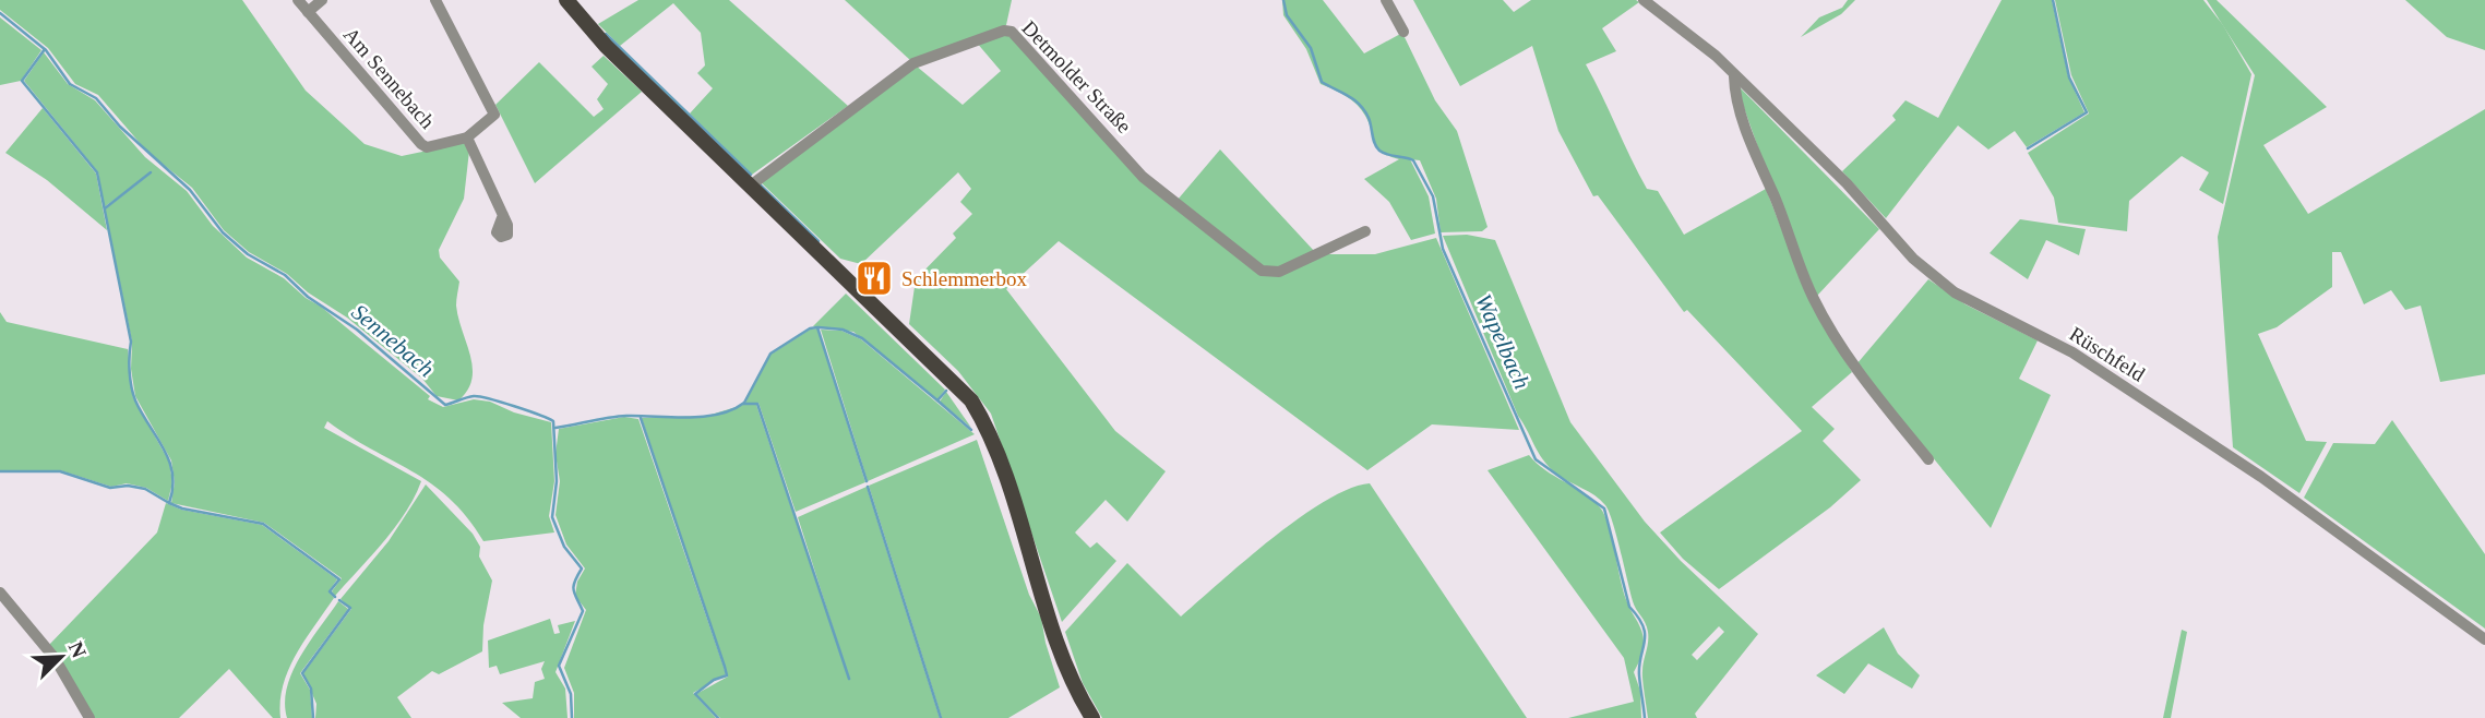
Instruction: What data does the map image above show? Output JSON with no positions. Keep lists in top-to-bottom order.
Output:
{
  "streets": {
    "street": ["Detmolder Straße", "Am Sennebach", "Rüschfeld"]
  },
  "water": ["Sennebach", "Wapelbach"],
  "places": {
    "restaurant": ["Schlemmerbox"]
  },
  "north": "top right"
}
